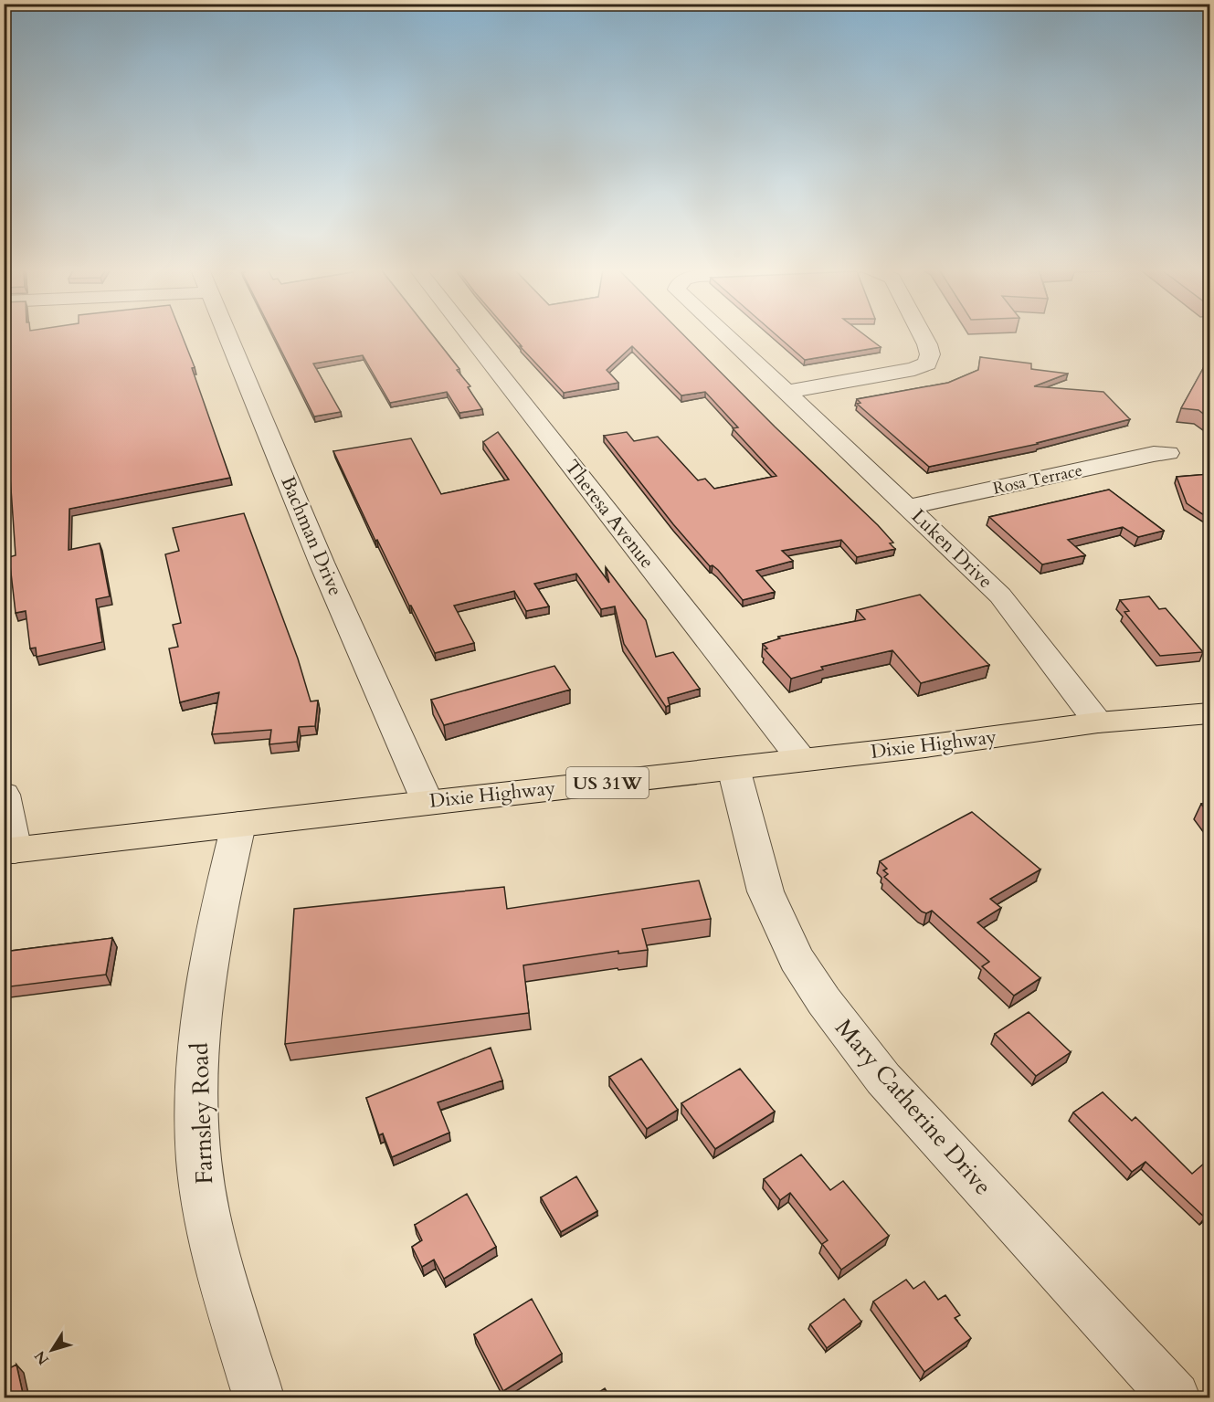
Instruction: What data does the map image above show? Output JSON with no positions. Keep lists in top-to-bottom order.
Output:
{
  "streets": {
    "main road": ["Dixie Highway", "US 31W"],
    "street": [
      "Rosa Terrace",
      "Theresa Avenue",
      "Bachman Drive",
      "Luken Drive",
      "Mary Catherine Drive",
      "Farnsley Road"
    ]
  },
  "crossings": [
    ["Rosa Terrace", "Luken Drive"],
    ["Theresa Avenue", "Dixie Highway"],
    ["Bachman Drive", "Dixie Highway"],
    ["Luken Drive", "Dixie Highway"],
    ["Dixie Highway", "Mary Catherine Drive"],
    ["Dixie Highway", "Farnsley Road"]
  ],
  "north": "bottom left"
}
